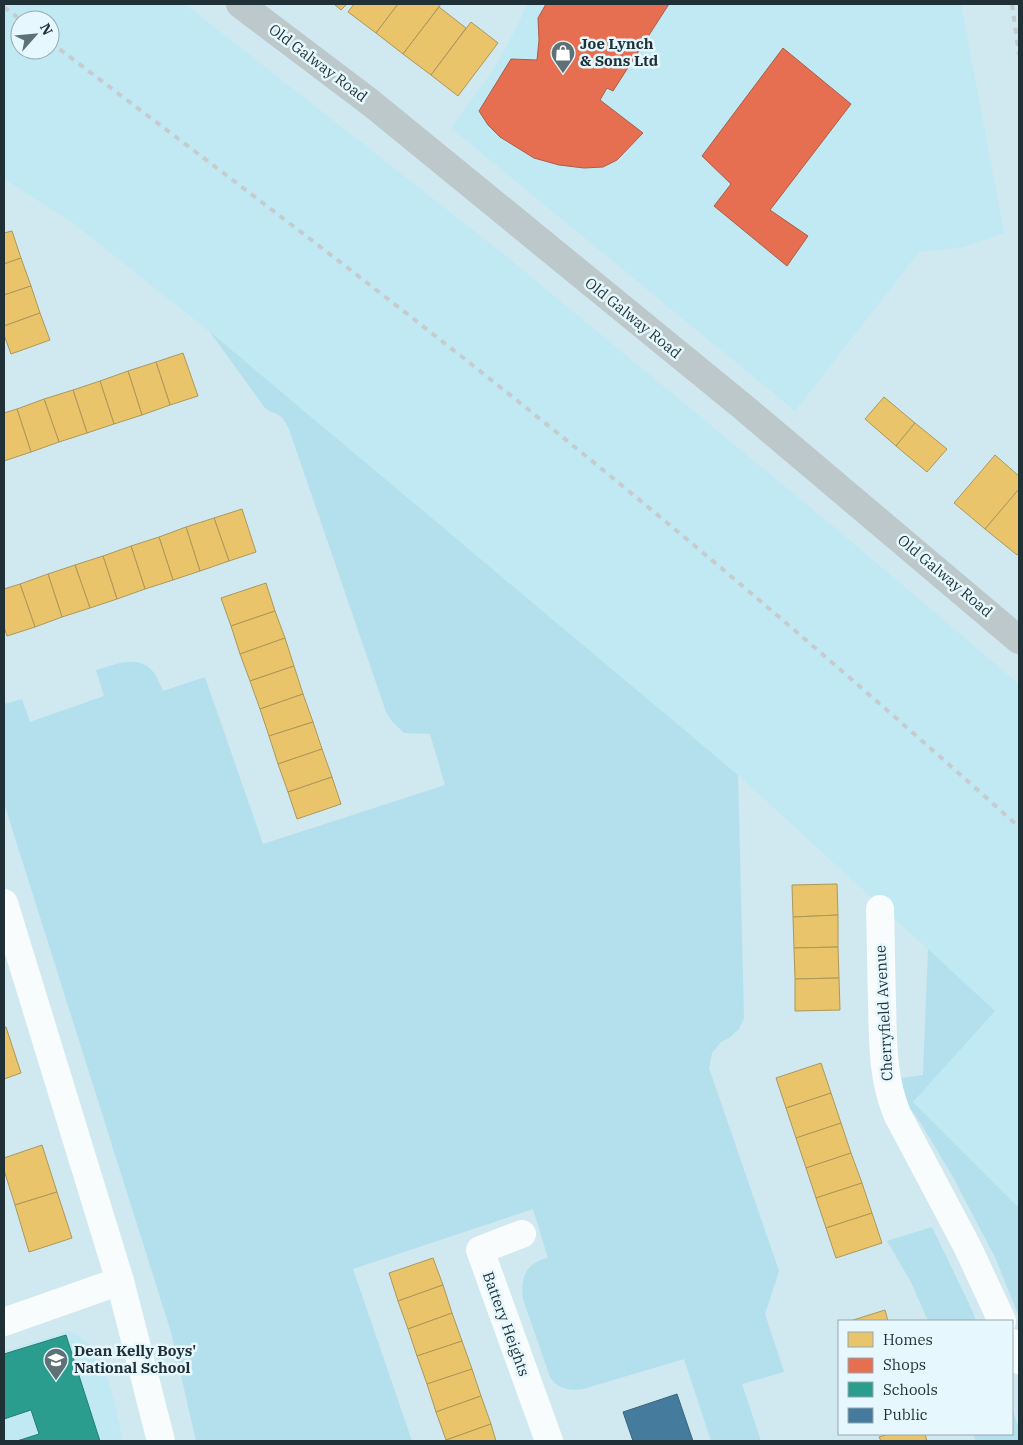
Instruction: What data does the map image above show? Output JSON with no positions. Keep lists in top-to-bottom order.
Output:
{
  "streets": {
    "main road": ["Old Galway Road"],
    "street": ["Cherryfield Avenue", "Battery Heights"]
  },
  "places": {
    "shop": ["Joe Lynch & Sons Ltd"],
    "school or university": ["Dean Kelly Boys' National School"]
  },
  "legend": [
    "Homes",
    "Shops",
    "Schools",
    "Public"
  ],
  "north": "top right"
}
